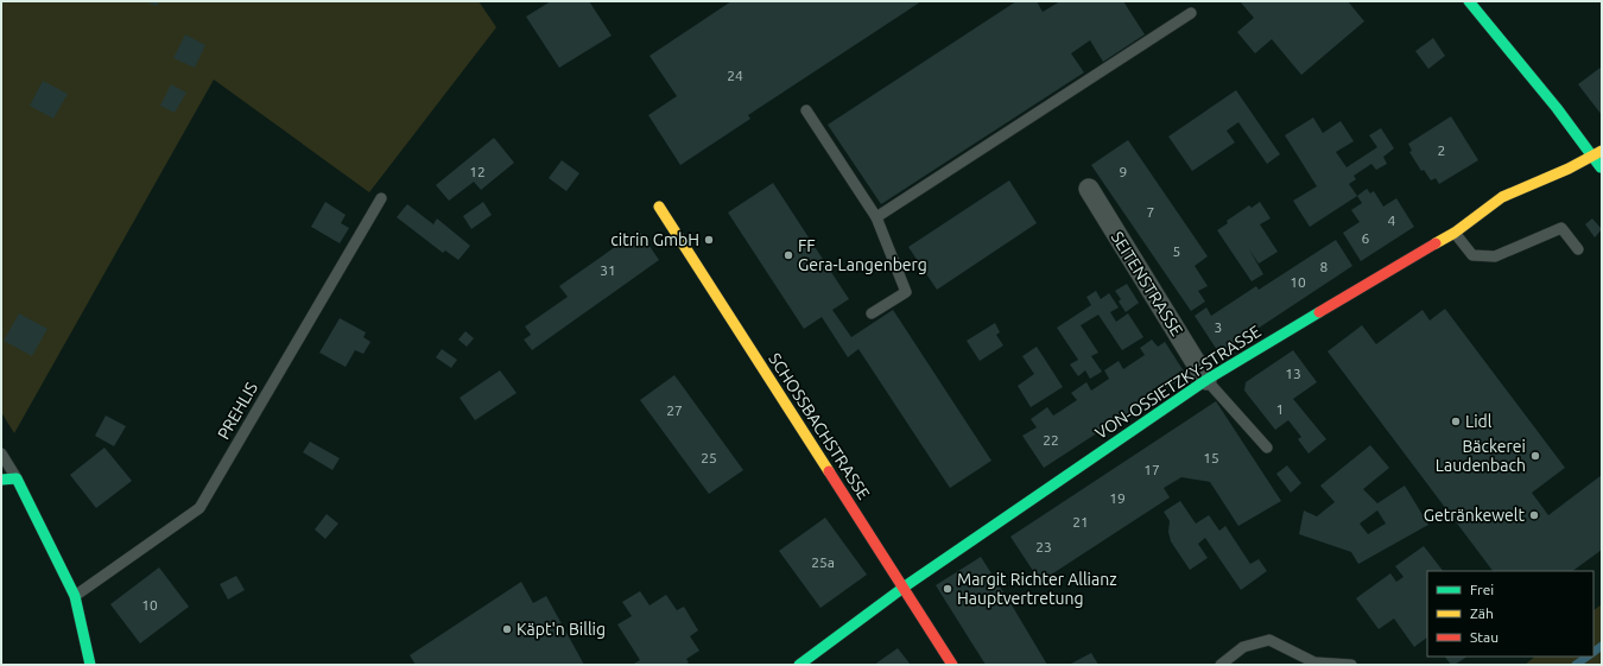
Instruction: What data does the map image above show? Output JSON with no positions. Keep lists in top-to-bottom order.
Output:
{
  "streets": {
    "street": ["SEITENSTRASSE", "VON-OSSIETZKY-STRASSE", "SCHOSSBACHSTRASSE"],
    "lane": ["PREHLIS"]
  },
  "crossings": [
    ["SEITENSTRASSE", "VON-OSSIETZKY-STRASSE"],
    ["VON-OSSIETZKY-STRASSE", "SCHOSSBACHSTRASSE"]
  ],
  "places": [
    "citrin GmbH",
    "FF Gera-Langenberg",
    "Lidl",
    "Bäckerei Laudenbach",
    "Getränkewelt",
    "Margit Richter Allianz Hauptvertretung",
    "Käpt'n Billig"
  ],
  "house_numbers": [
    "24",
    "2",
    "12",
    "9",
    "7",
    "4",
    "6",
    "5",
    "8",
    "31",
    "10",
    "3",
    "13",
    "1",
    "27",
    "22",
    "25",
    "15",
    "17",
    "19",
    "21",
    "23",
    "25a",
    "10"
  ],
  "legend": ["Frei", "Zäh", "Stau"]
}
